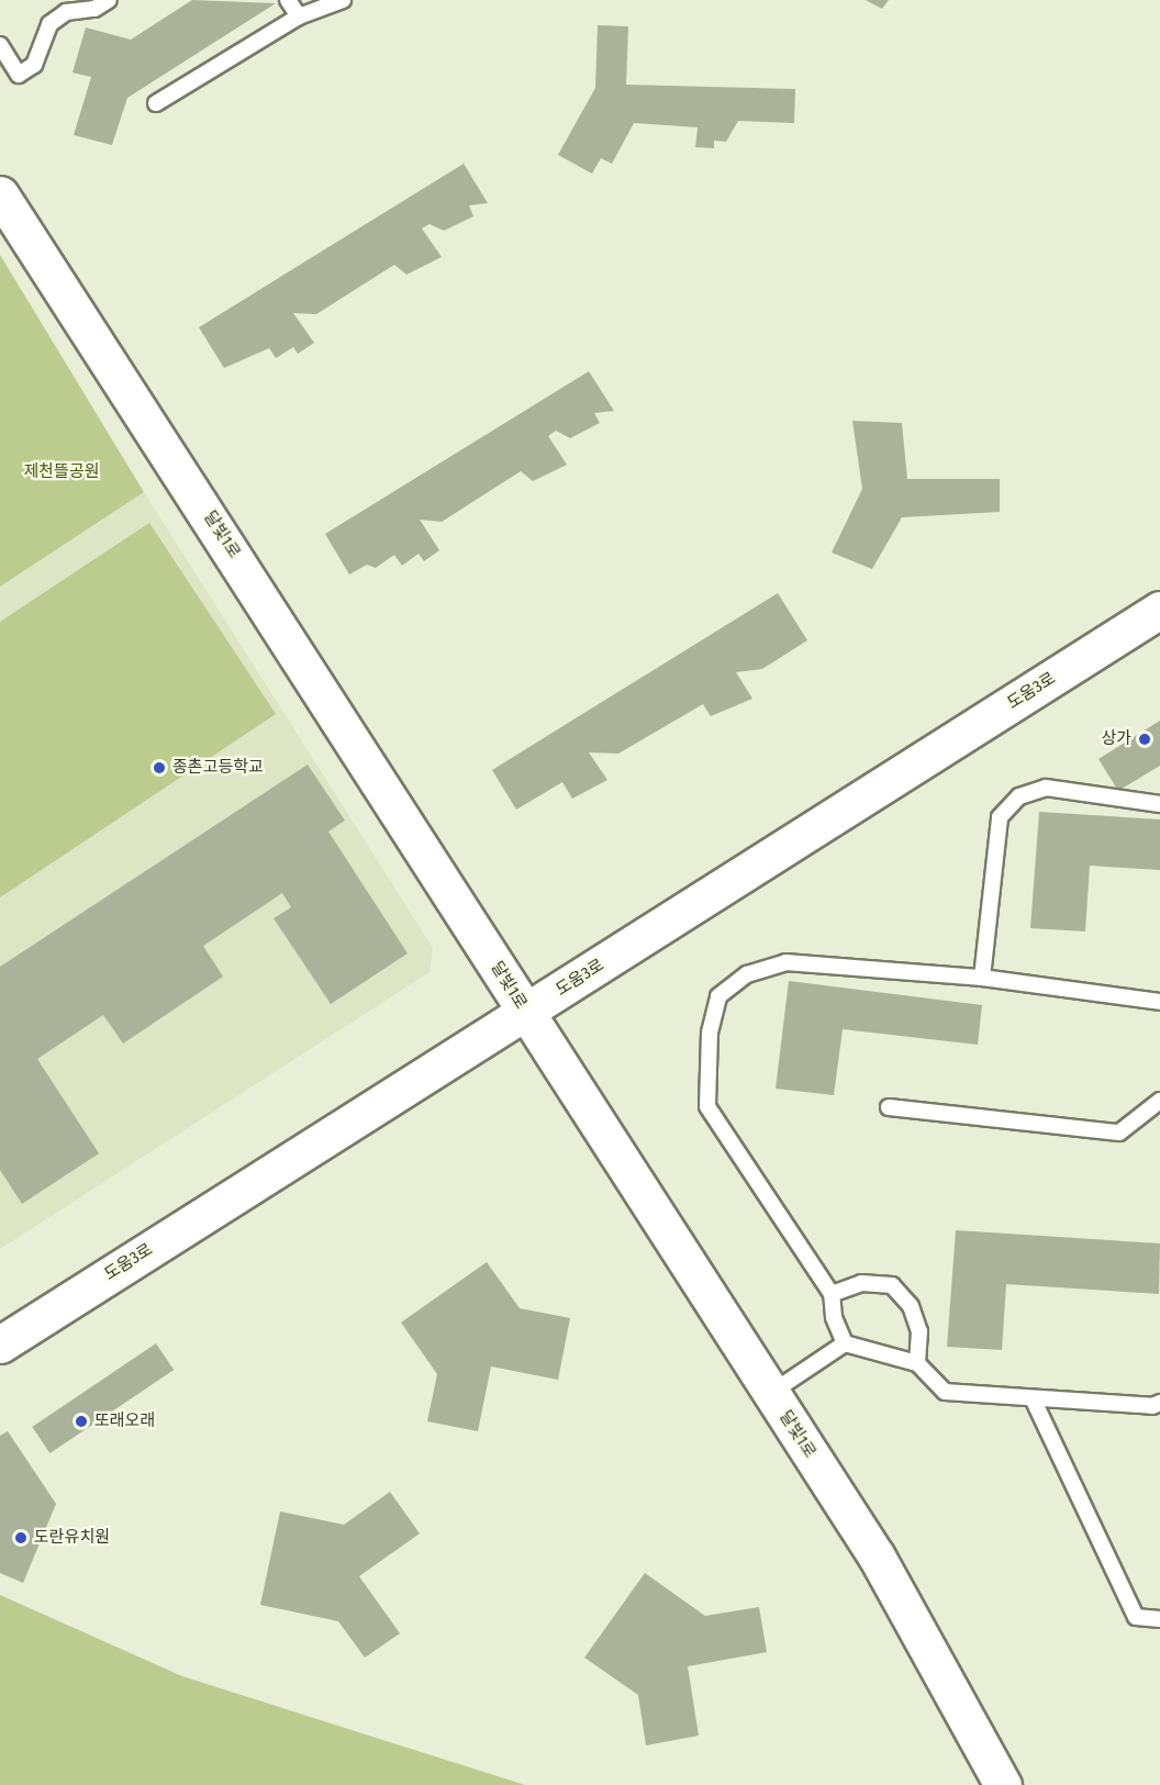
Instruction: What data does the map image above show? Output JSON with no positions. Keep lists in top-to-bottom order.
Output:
{
  "streets": {
    "street": ["달빛1로", "도움3로"]
  },
  "crossings": [
    ["달빛1로", "도움3로"]
  ],
  "parks": ["제천뜰공원"],
  "places": [
    "상가",
    "종촌고등학교",
    "또래오래",
    "도란유치원"
  ]
}
